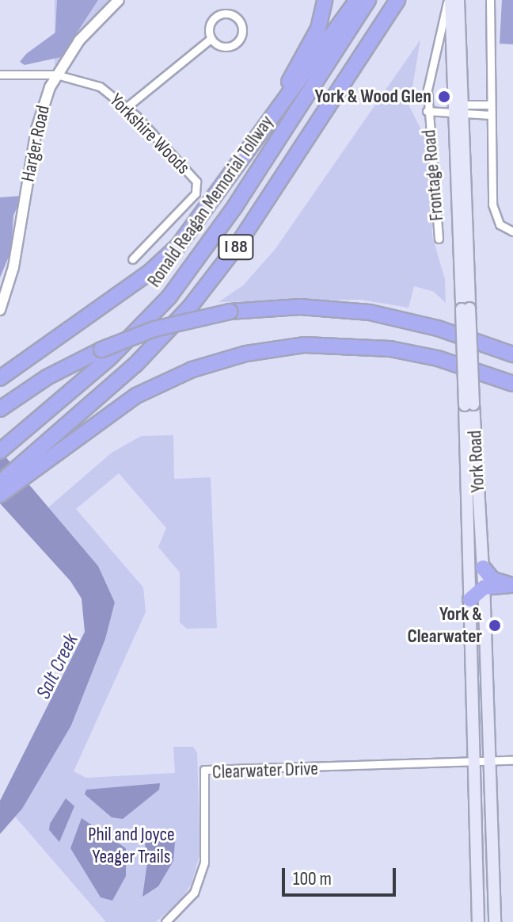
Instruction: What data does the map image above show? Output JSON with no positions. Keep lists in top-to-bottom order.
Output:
{
  "streets": {
    "highway": ["Ronald Reagan Memorial Tollway", "I 88"],
    "main road": ["York Road"],
    "street": [
      "Yorkshire Woods",
      "Harger Road",
      "Frontage Road",
      "Clearwater Drive"
    ]
  },
  "crossings": [
    ["Yorkshire Woods", "Harger Road"],
    ["Frontage Road", "York Road"],
    ["York Road", "Clearwater Drive"]
  ],
  "water": ["Salt Creek"],
  "parks": ["Phil and Joyce Yeager Trails"],
  "places": ["York & Wood Glen", "York & Clearwater"],
  "scale_bar": "100 m"
}
